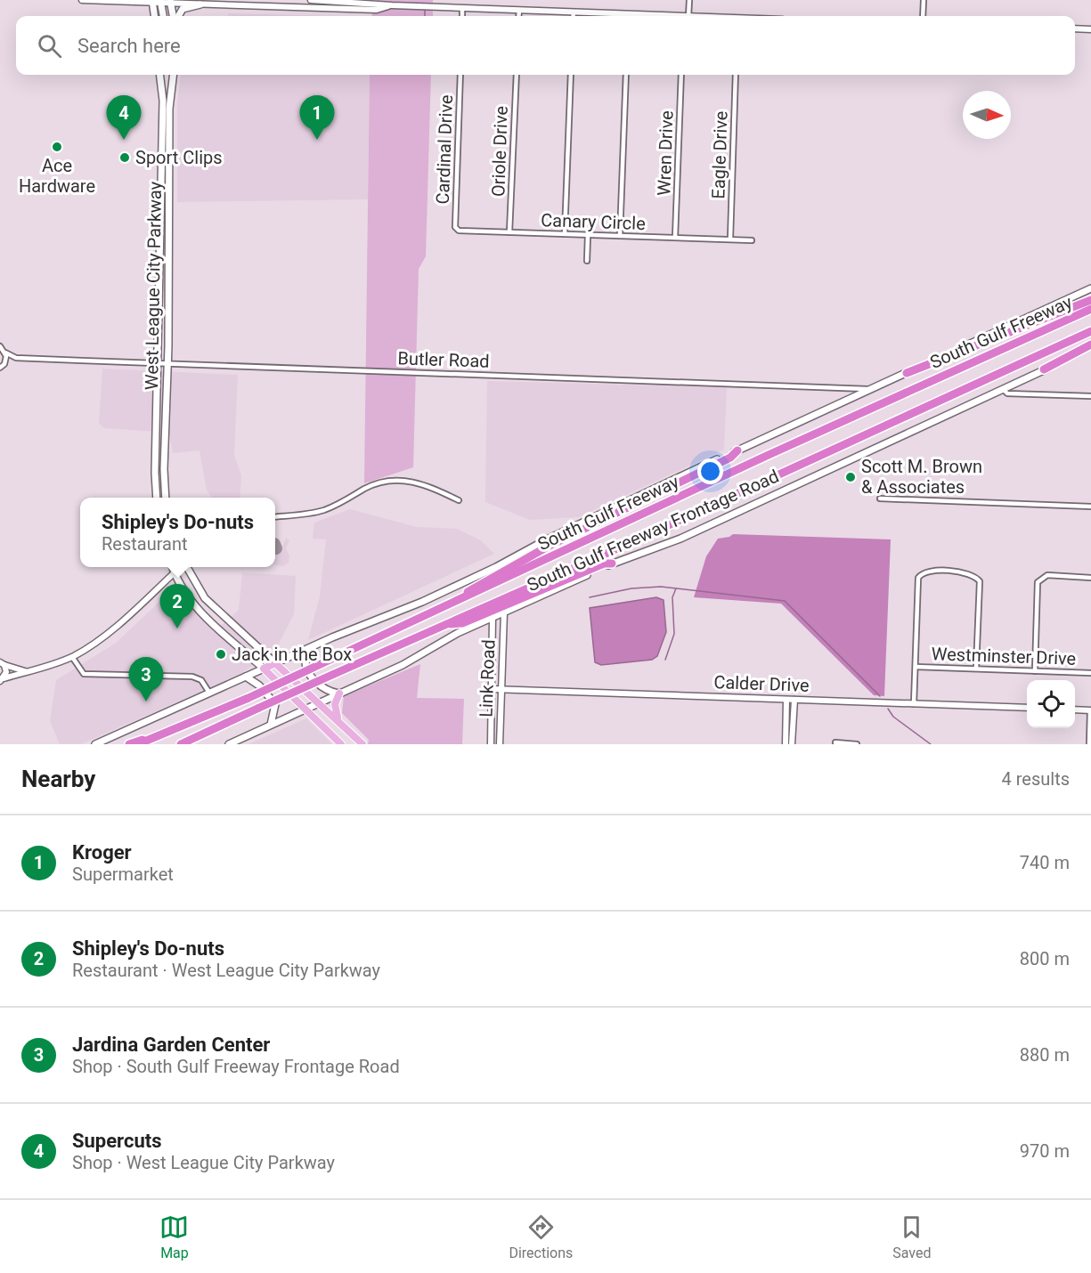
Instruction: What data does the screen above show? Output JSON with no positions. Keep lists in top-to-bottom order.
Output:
{
  "streets": {
    "highway": ["South Gulf Freeway"],
    "main road": ["West League City Parkway", "South Gulf Freeway Frontage Road"],
    "street": [
      "Cardinal Drive",
      "Oriole Drive",
      "Wren Drive",
      "Eagle Drive",
      "Canary Circle",
      "Butler Road",
      "Westminster Drive",
      "Link Road",
      "Calder Drive"
    ]
  },
  "crossings": [
    ["Cardinal Drive", "Canary Circle"],
    ["Oriole Drive", "Canary Circle"],
    ["Wren Drive", "Canary Circle"],
    ["Eagle Drive", "Canary Circle"],
    ["West League City Parkway", "Butler Road"],
    ["Butler Road", "South Gulf Freeway Frontage Road"],
    ["South Gulf Freeway Frontage Road", "Link Road"],
    ["Link Road", "Calder Drive"]
  ],
  "places": [
    "Ace Hardware",
    "Sport Clips",
    "Scott M. Brown & Associates",
    "Jack in the Box"
  ],
  "north": "right",
  "page": {
    "search": "Search here",
    "pins": [
      "1",
      "4",
      "2",
      "3"
    ],
    "popup": ["Shipley's Do-nuts", "Restaurant"],
    "heading": ["Nearby", "4 results"],
    "list": [
      {
        "mark": "1",
        "name": "Kroger",
        "note": "Supermarket",
        "value": "740 m"
      },
      {
        "mark": "2",
        "name": "Shipley's Do-nuts",
        "note": "Restaurant · West League City Parkway",
        "value": "800 m"
      },
      {
        "mark": "3",
        "name": "Jardina Garden Center",
        "note": "Shop · South Gulf Freeway Frontage Road",
        "value": "880 m"
      },
      {
        "mark": "4",
        "name": "Supercuts",
        "note": "Shop · West League City Parkway",
        "value": "970 m"
      }
    ],
    "nav": ["Map", "Directions", "Saved"]
  }
}
